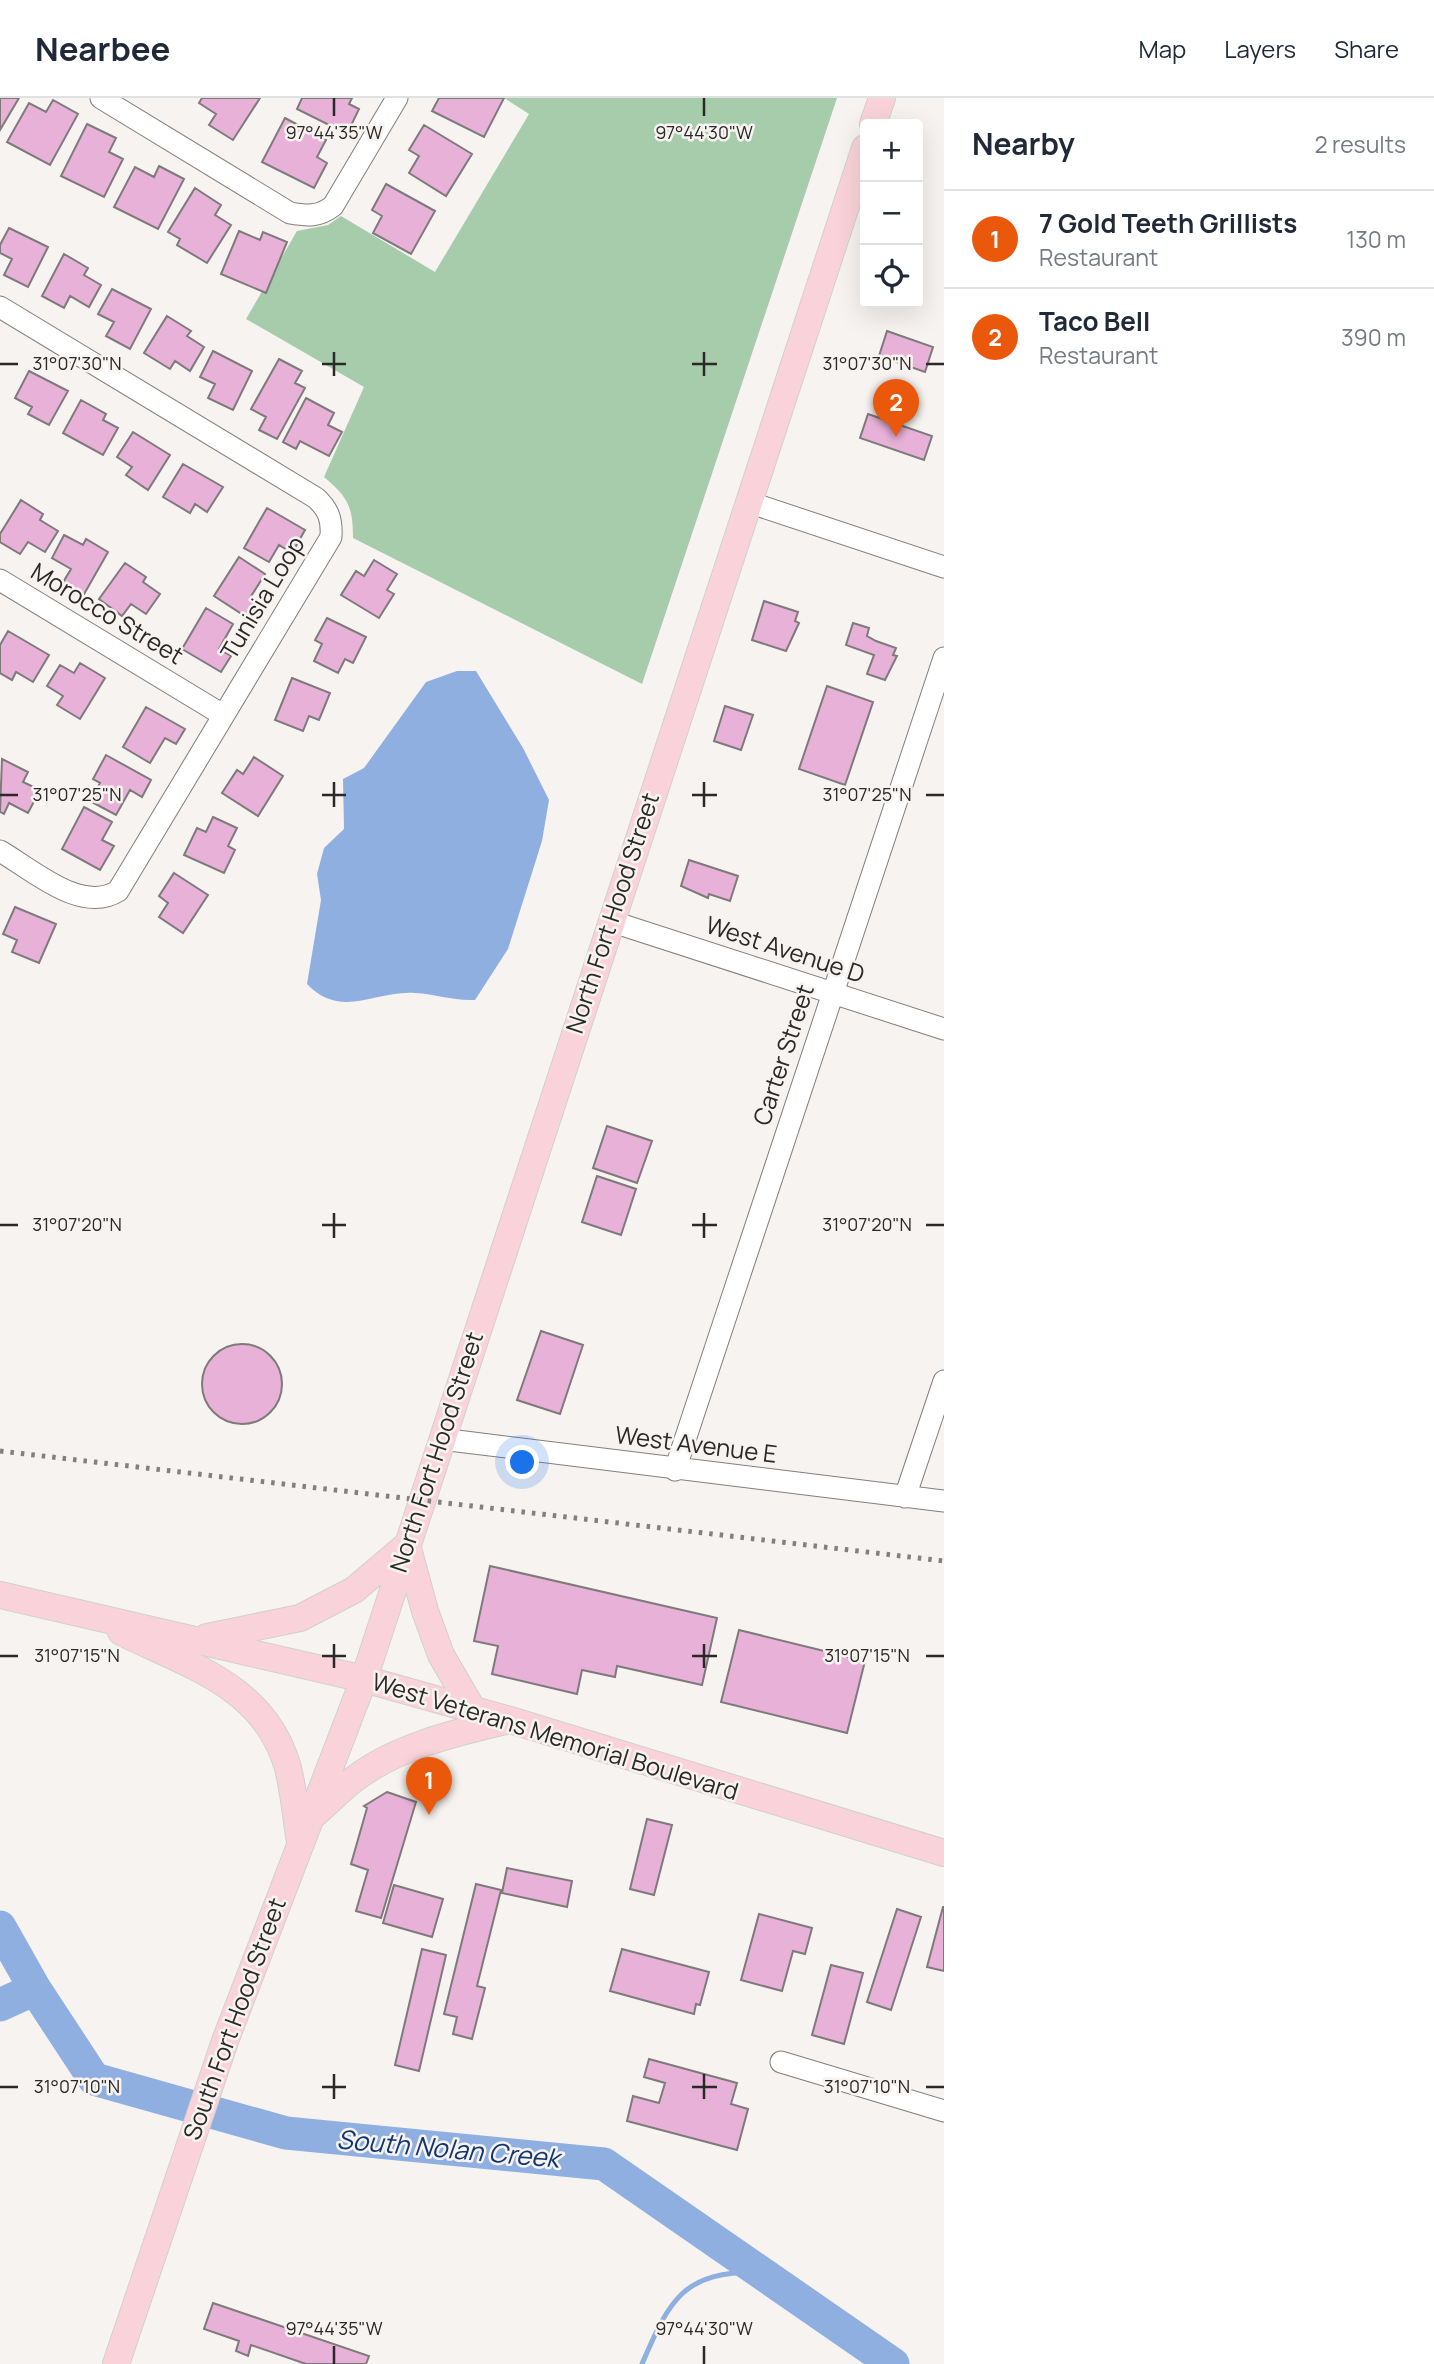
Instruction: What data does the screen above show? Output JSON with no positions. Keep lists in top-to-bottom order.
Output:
{
  "streets": {
    "main road": ["North Fort Hood Street", "West Veterans Memorial Boulevard", "South Fort Hood Street"],
    "street": [
      "Tunisia Loop",
      "Morocco Street",
      "West Avenue D",
      "Carter Street",
      "West Avenue E"
    ]
  },
  "crossings": [
    ["Tunisia Loop", "Morocco Street"],
    ["North Fort Hood Street", "West Avenue D"],
    ["North Fort Hood Street", "West Avenue E"],
    ["North Fort Hood Street", "West Veterans Memorial Boulevard"],
    ["North Fort Hood Street", "South Fort Hood Street"],
    ["West Avenue D", "Carter Street"],
    ["Carter Street", "West Avenue E"],
    ["West Veterans Memorial Boulevard", "South Fort Hood Street"]
  ],
  "water": ["South Nolan Creek"],
  "page": {
    "header": "Nearbee",
    "nav": ["Map", "Layers", "Share"],
    "heading": ["Nearby", "2 results"],
    "map_buttons": ["+", "−"],
    "list": [
      {
        "mark": "1",
        "name": "7 Gold Teeth Grillists",
        "note": "Restaurant",
        "value": "130 m"
      },
      {
        "mark": "2",
        "name": "Taco Bell",
        "note": "Restaurant",
        "value": "390 m"
      }
    ],
    "pins": ["2", "1"]
  },
  "coordinates": [
    "97°44'35\"W",
    "97°44'30\"W",
    "31°07'30\"N",
    "31°07'25\"N",
    "31°07'20\"N",
    "31°07'15\"N",
    "31°07'10\"N"
  ]
}
